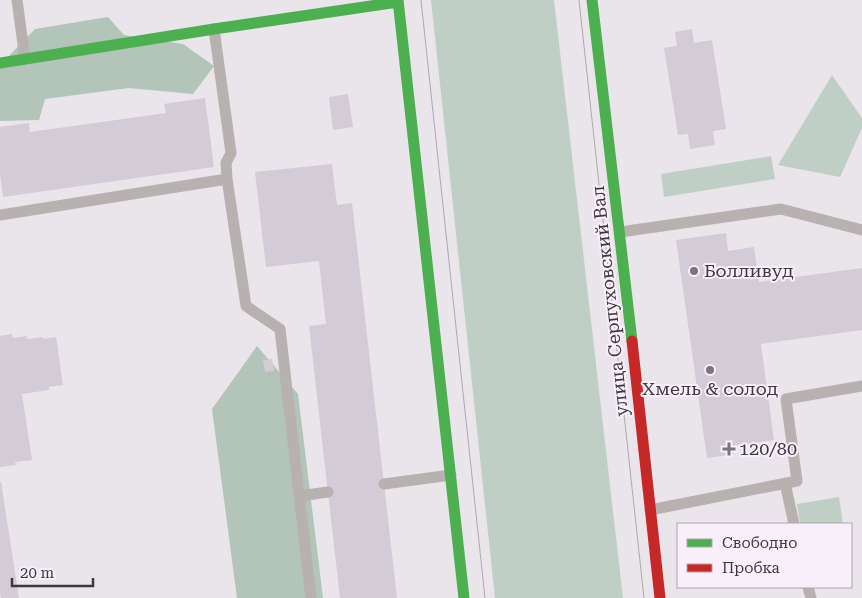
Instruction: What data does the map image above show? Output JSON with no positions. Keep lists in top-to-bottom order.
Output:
{
  "streets": {
    "main road": ["улица Серпуховский Вал"]
  },
  "places": {
    "other": ["Болливуд", "Хмель & солод"],
    "health": ["120/80"]
  },
  "legend": ["Свободно", "Пробка"],
  "scale_bar": "20 m"
}
